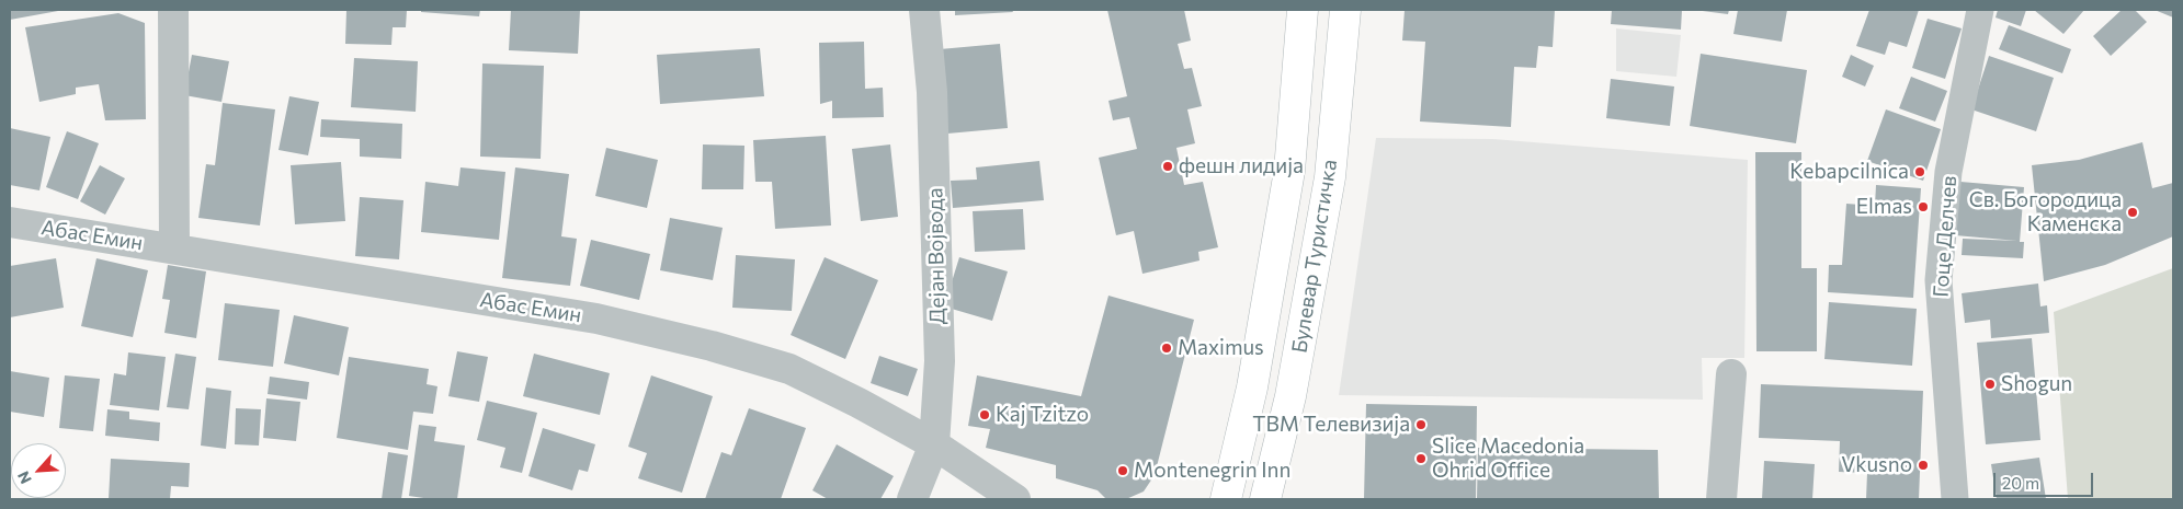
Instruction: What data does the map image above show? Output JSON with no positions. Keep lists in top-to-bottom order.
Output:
{
  "streets": {
    "main road": ["Булевар Туристичка"],
    "street": ["Абас Емин", "Гоце Делчев", "Дејан Војвода"]
  },
  "crossings": [
    ["Абас Емин", "Дејан Војвода"]
  ],
  "places": [
    "фешн лидија",
    "Kebapcilnica",
    "Elmas",
    "Св. Богородица Каменска",
    "Maximus",
    "Shogun",
    "Kaj Tzitzo",
    "ТВМ Телевизија",
    "Slice Macedonia Ohrid Office",
    "Vkusno",
    "Montenegrin Inn"
  ],
  "scale_bar": "20 m",
  "north": "bottom left"
}
